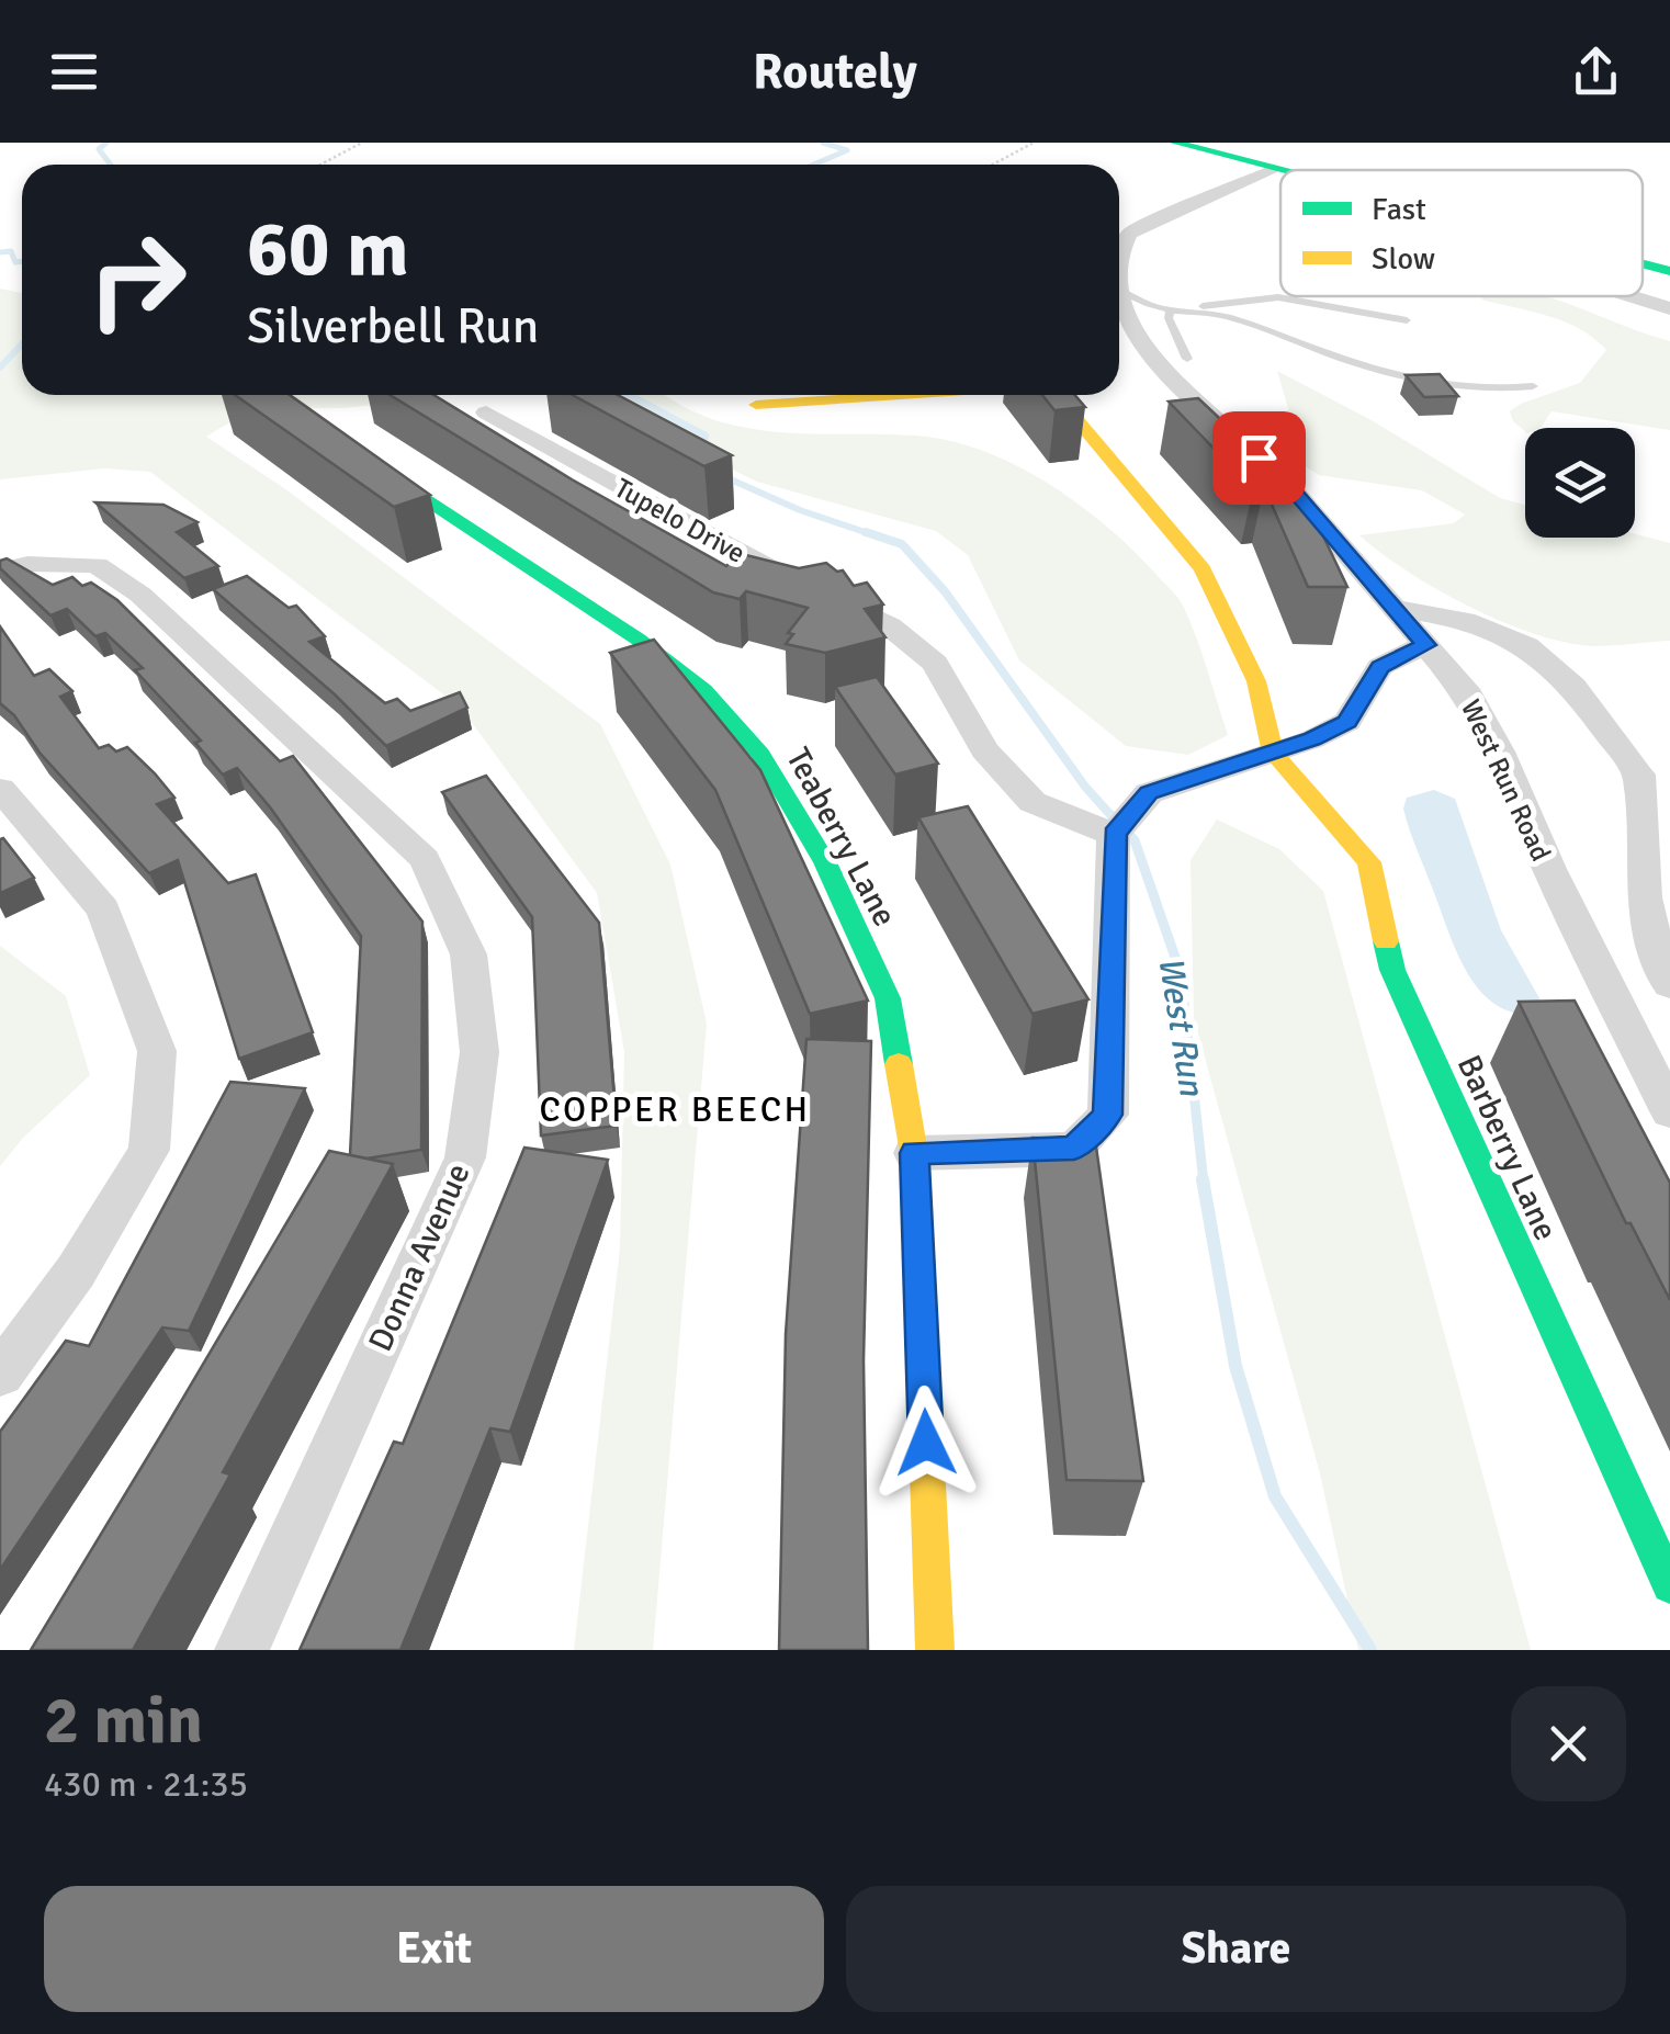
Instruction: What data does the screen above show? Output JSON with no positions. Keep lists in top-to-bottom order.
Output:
{
  "streets": {
    "street": [
      "Tupelo Drive",
      "West Run Road",
      "Teaberry Lane",
      "Barberry Lane",
      "Donna Avenue"
    ]
  },
  "districts": ["COPPER BEECH"],
  "water": ["West Run"],
  "legend": ["Fast", "Slow"],
  "page": {
    "header": "Routely",
    "turn": ["60 m", "Silverbell Run"],
    "heading": ["2 min", "430 m · 21:35"],
    "buttons": ["Exit", "Share"]
  }
}
